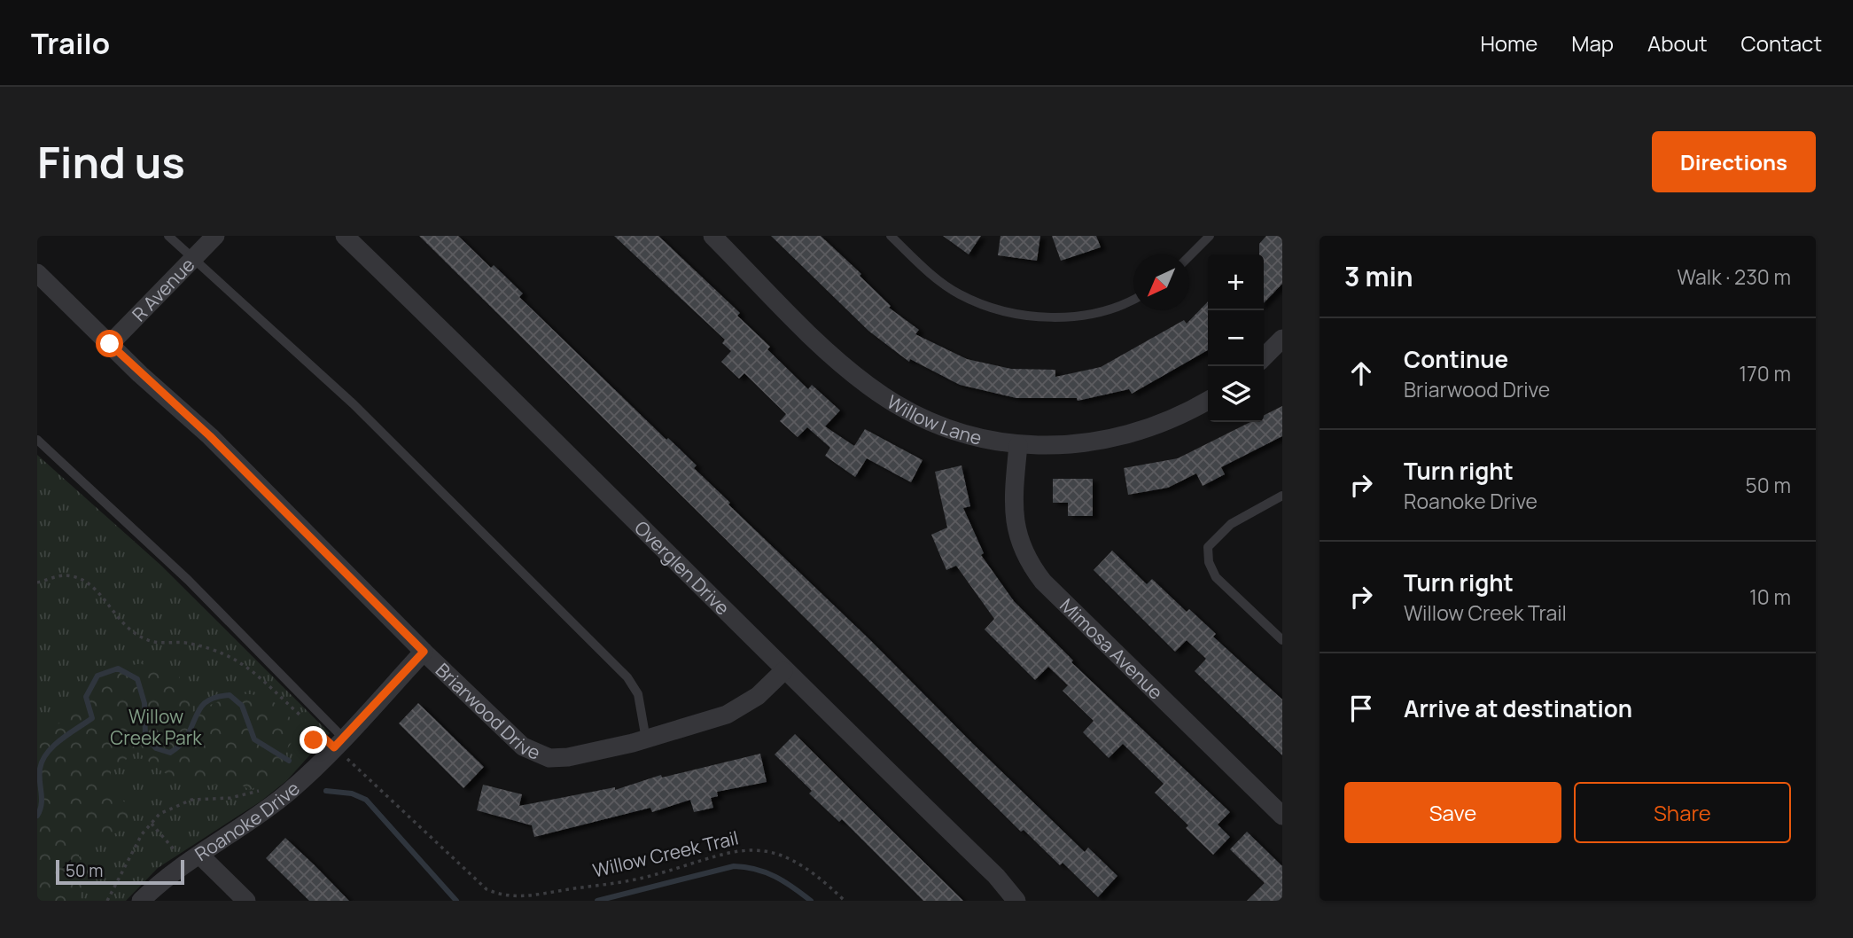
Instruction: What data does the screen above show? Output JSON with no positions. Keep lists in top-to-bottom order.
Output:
{
  "streets": {
    "street": [
      "R Avenue",
      "Willow Lane",
      "Overglen Drive",
      "Mimosa Avenue",
      "Briarwood Drive",
      "Roanoke Drive"
    ],
    "path": ["Willow Creek Trail"]
  },
  "crossings": [
    ["R Avenue", "Briarwood Drive"],
    ["Willow Lane", "Mimosa Avenue"],
    ["Overglen Drive", "Briarwood Drive"],
    ["Briarwood Drive", "Roanoke Drive"],
    ["Roanoke Drive", "Willow Creek Trail"]
  ],
  "parks": ["Willow Creek Park"],
  "scale_bar": "50 m",
  "north": "bottom left",
  "page": {
    "header": "Trailo",
    "nav": [
      "Home",
      "Map",
      "About",
      "Contact"
    ],
    "buttons": [
      "Directions",
      ["Save", "Share"]
    ],
    "title": "Find us",
    "heading": ["3 min", "Walk · 230 m"],
    "map_buttons": ["+", "−"],
    "list": [
      ["Continue", "Briarwood Drive", "170 m"],
      ["Turn right", "Roanoke Drive", "50 m"],
      ["Turn right", "Willow Creek Trail", "10 m"],
      "Arrive at destination"
    ],
    "scale": "50 m"
  }
}
